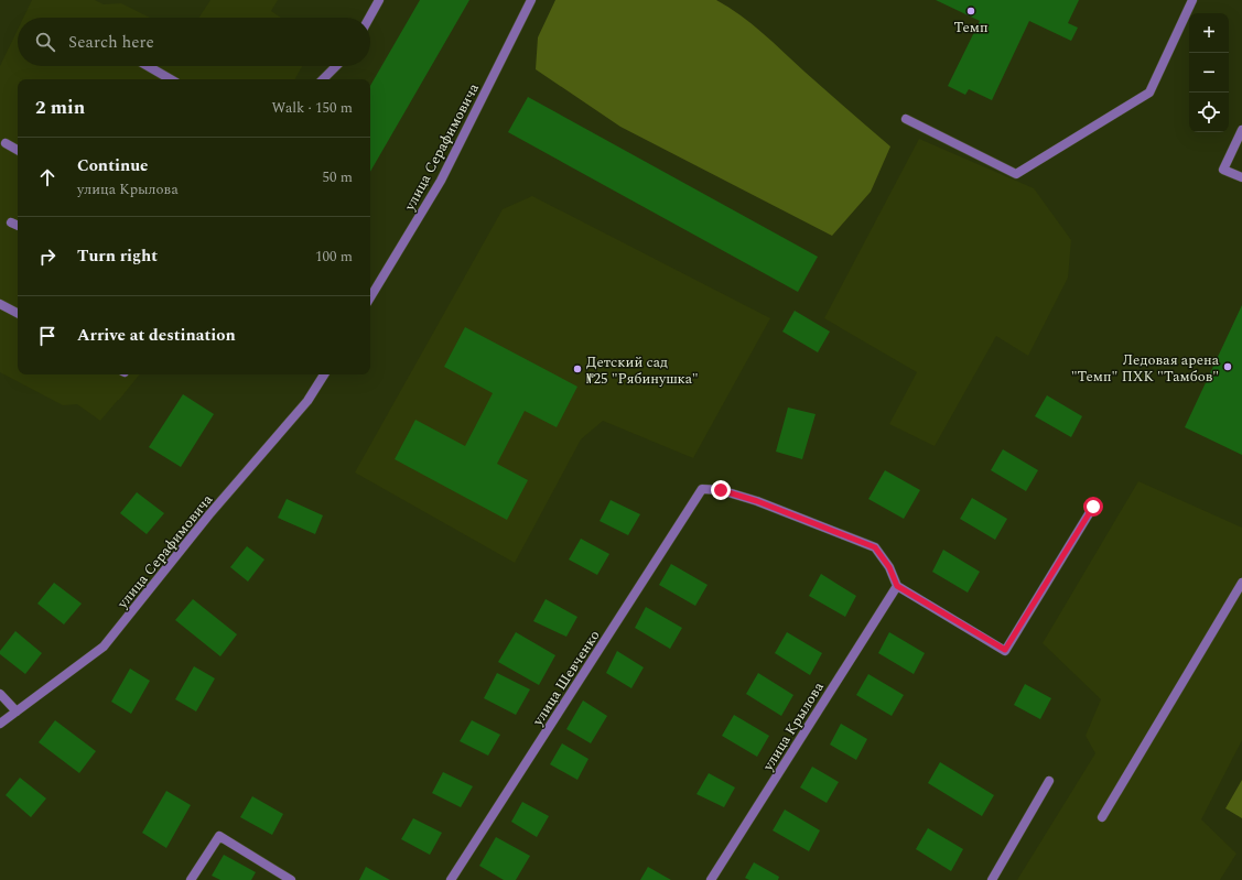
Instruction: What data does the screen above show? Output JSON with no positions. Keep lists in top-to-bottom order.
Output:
{
  "streets": {
    "street": ["улица Серафимовича", "улица Шевченко", "улица Крылова"]
  },
  "crossings": [
    ["улица Шевченко", "улица Крылова"]
  ],
  "places": ["Темп", "Ледовая арена \"Темп\" ПХК \"Тамбов\"", "Детский сад №25 \"Рябинушка\""],
  "page": {
    "map_buttons": ["+", "−"],
    "search": "Search here",
    "heading": ["2 min", "Walk · 150 m"],
    "list": [
      ["Continue", "улица Крылова", "50 m"],
      ["Turn right", "100 m"],
      "Arrive at destination"
    ]
  }
}
